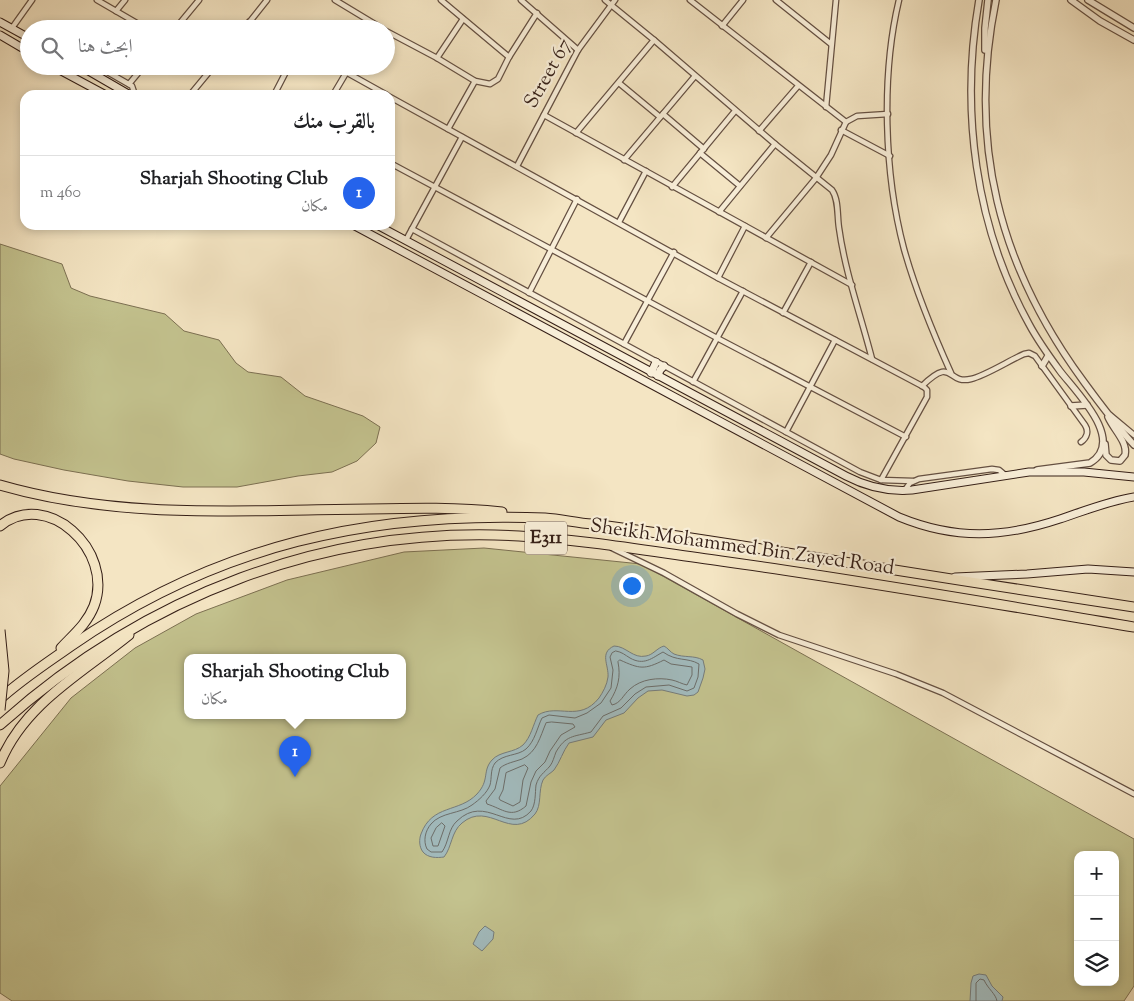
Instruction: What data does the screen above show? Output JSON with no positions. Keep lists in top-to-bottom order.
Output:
{
  "streets": {
    "highway": ["E311", "Sheikh Mohammed Bin Zayed Road"],
    "street": ["Street 67"]
  },
  "page": {
    "search": "ابحث هنا",
    "heading": "بالقرب منك",
    "list": [
      {
        "mark": "1",
        "name": "Sharjah Shooting Club",
        "note": "مكان",
        "value": "460 m"
      }
    ],
    "popup": ["Sharjah Shooting Club", "مكان"],
    "pins": "1",
    "map_buttons": ["+", "−"]
  }
}
